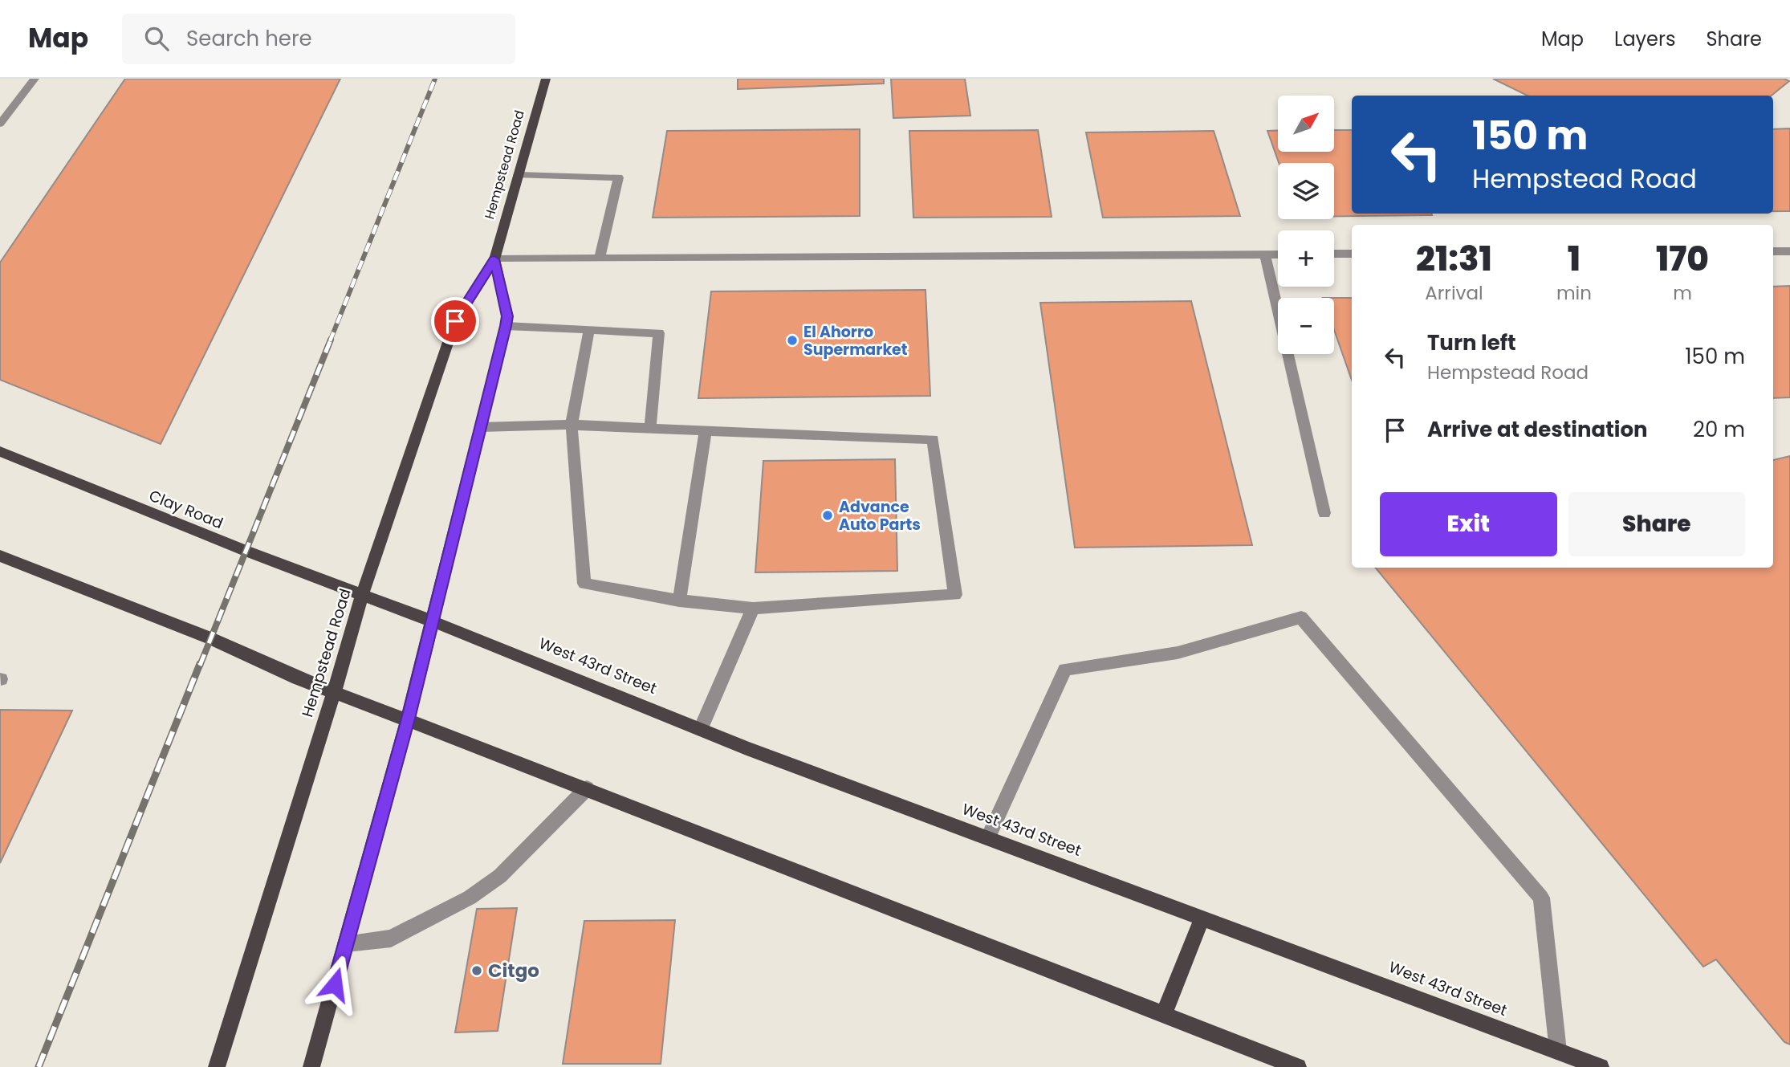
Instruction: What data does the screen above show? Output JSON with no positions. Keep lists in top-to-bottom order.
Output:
{
  "streets": {
    "main road": ["Hempstead Road", "Clay Road", "West 43rd Street"]
  },
  "crossings": [
    ["Hempstead Road", "Clay Road"],
    ["Hempstead Road", "West 43rd Street"],
    ["Clay Road", "West 43rd Street"]
  ],
  "places": ["El Ahorro Supermarket", "Advance Auto Parts", "Citgo"],
  "north": "top right",
  "page": {
    "header": "Map",
    "search": "Search here",
    "nav": ["Map", "Layers", "Share"],
    "map_buttons": ["+", "−"],
    "turn": ["150 m", "Hempstead Road"],
    "eta": [
      "21:31",
      "Arrival",
      "1",
      "min",
      "170",
      "m"
    ],
    "list": [
      {
        "name": "Turn left",
        "note": "Hempstead Road",
        "value": "150 m"
      },
      {
        "name": "Arrive at destination",
        "value": "20 m"
      }
    ],
    "buttons": ["Exit", "Share"]
  }
}
